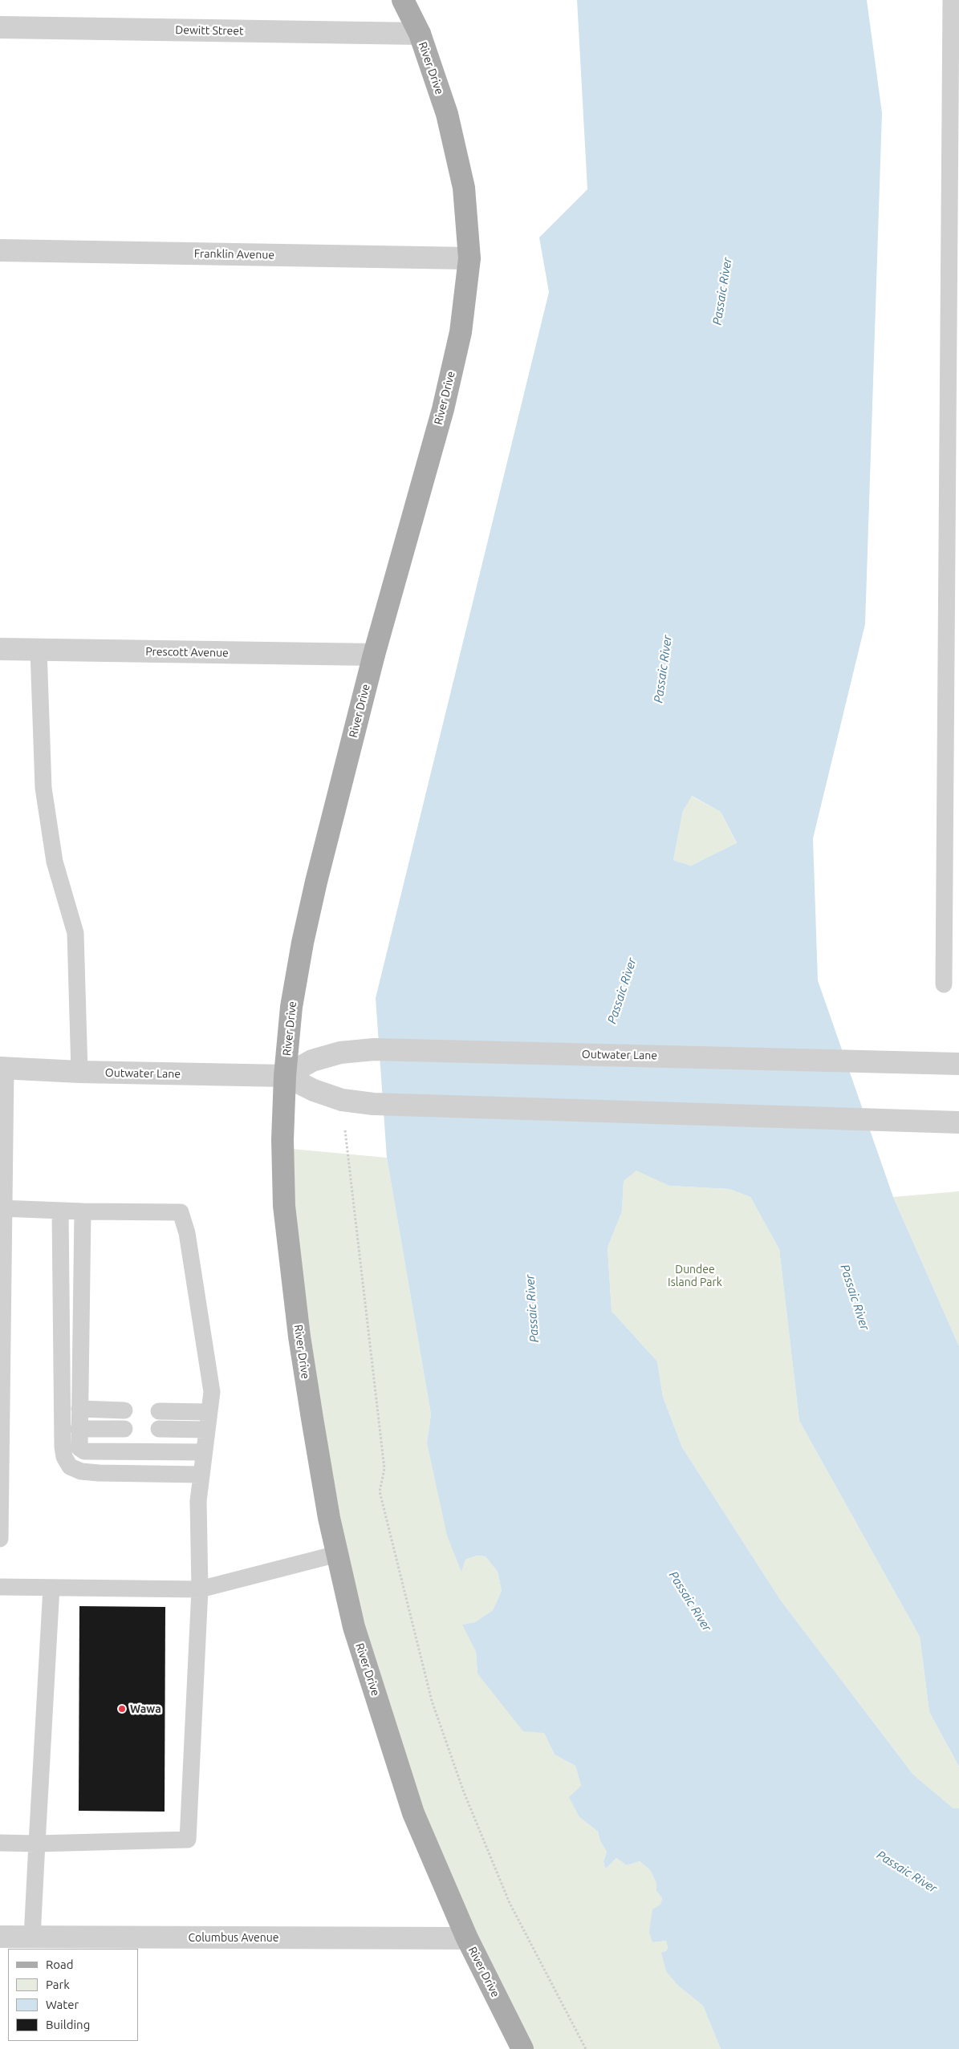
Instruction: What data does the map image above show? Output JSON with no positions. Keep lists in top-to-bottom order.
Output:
{
  "streets": {
    "main road": ["River Drive"],
    "street": [
      "Dewitt Street",
      "Franklin Avenue",
      "Prescott Avenue",
      "Outwater Lane",
      "Columbus Avenue"
    ]
  },
  "crossings": [
    ["Dewitt Street", "River Drive"],
    ["River Drive", "Franklin Avenue"],
    ["River Drive", "Prescott Avenue"],
    ["River Drive", "Outwater Lane"],
    ["River Drive", "Columbus Avenue"]
  ],
  "water": ["Passaic River"],
  "parks": ["Dundee Island Park"],
  "places": ["Wawa"],
  "legend": [
    "Road",
    "Park",
    "Water",
    "Building"
  ]
}
